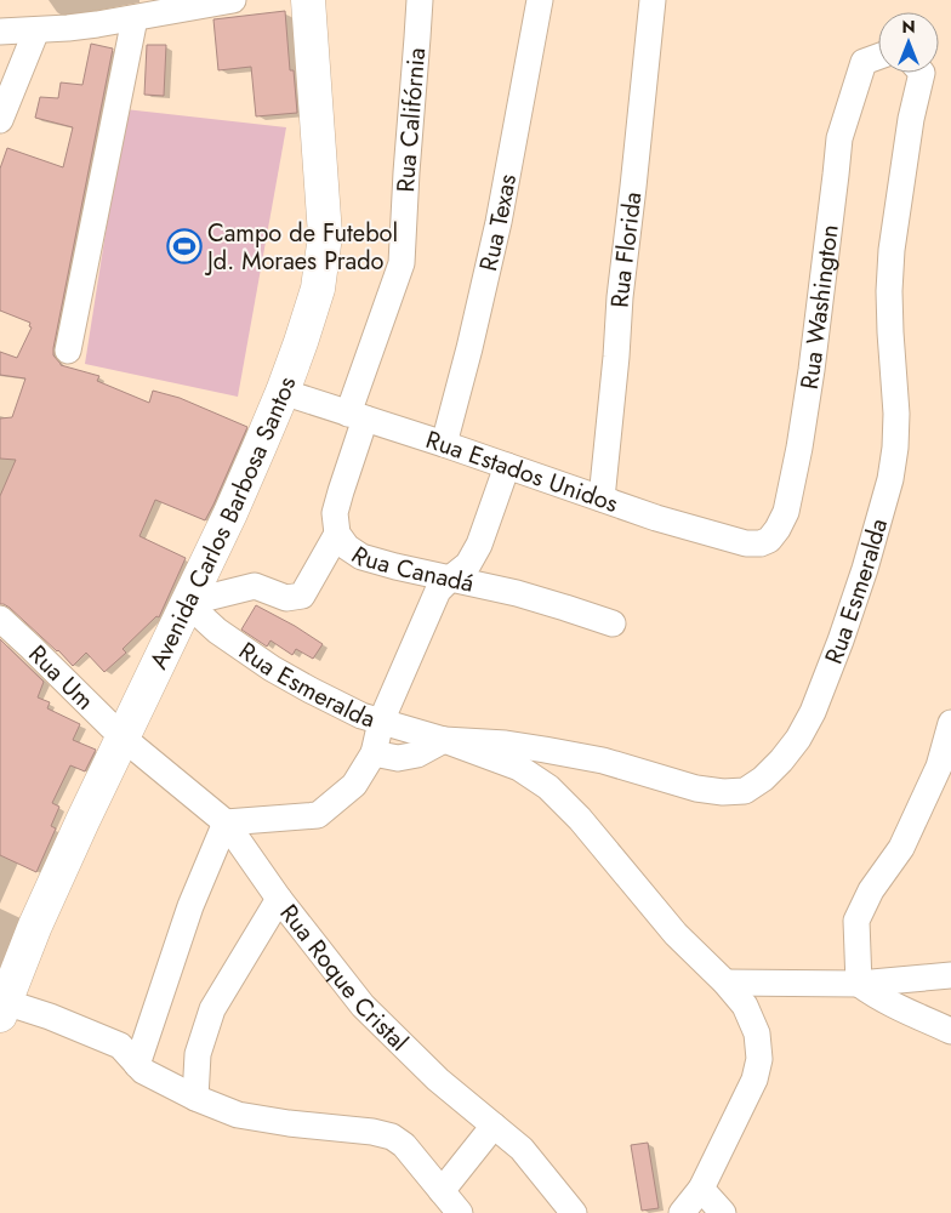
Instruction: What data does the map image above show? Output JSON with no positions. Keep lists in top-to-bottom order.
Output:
{
  "streets": {
    "main road": ["Avenida Carlos Barbosa Santos"],
    "street": [
      "Rua Califórnia",
      "Rua Texas",
      "Rua Florida",
      "Rua Washington",
      "Rua Estados Unidos",
      "Rua Canadá",
      "Rua Esmeralda",
      "Rua Um",
      "Rua Roque Cristal"
    ]
  },
  "crossings": [
    ["Rua Califórnia", "Rua Estados Unidos"],
    ["Rua Califórnia", "Rua Canadá"],
    ["Rua Texas", "Rua Estados Unidos"],
    ["Rua Florida", "Rua Estados Unidos"],
    ["Rua Washington", "Rua Estados Unidos"],
    ["Rua Estados Unidos", "Avenida Carlos Barbosa Santos"],
    ["Rua Estados Unidos", "Rua Canadá"],
    ["Avenida Carlos Barbosa Santos", "Rua Esmeralda"],
    ["Avenida Carlos Barbosa Santos", "Rua Um"],
    ["Avenida Carlos Barbosa Santos", "Rua Roque Cristal"],
    ["Rua Um", "Rua Roque Cristal"]
  ],
  "places": {
    "sports": ["Campo de Futebol Jd. Moraes Prado"]
  },
  "north": "top"
}
